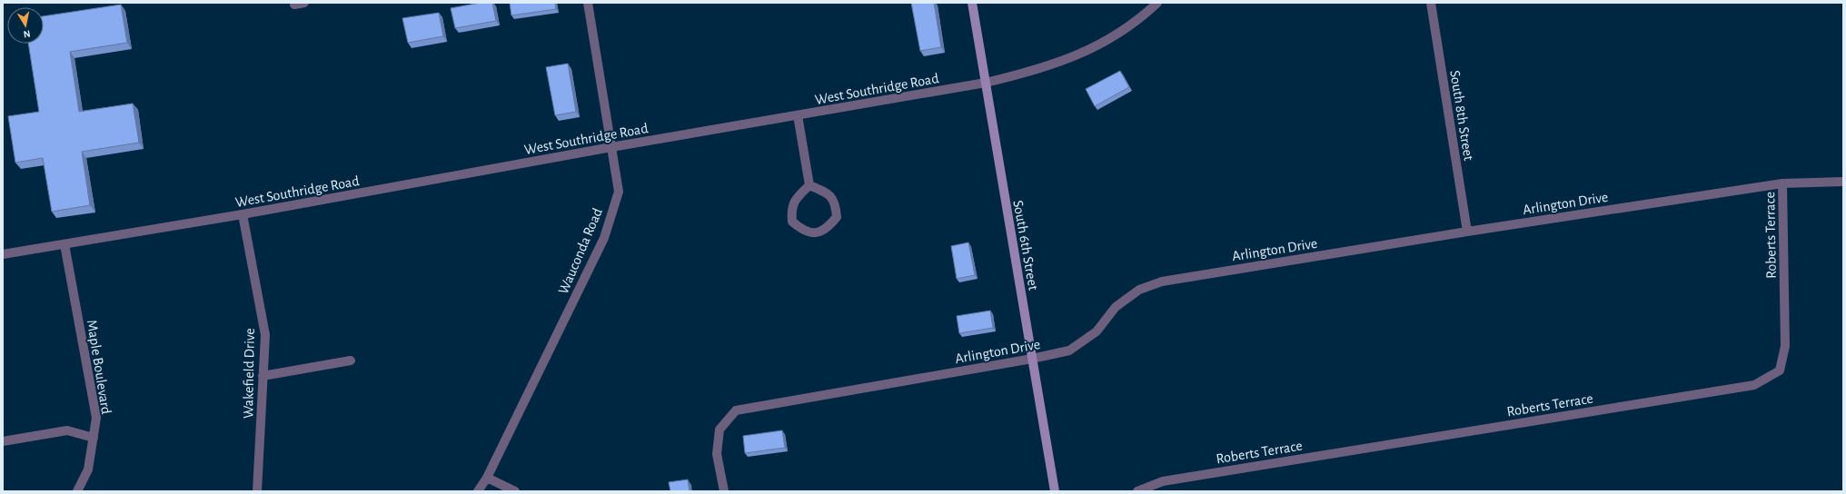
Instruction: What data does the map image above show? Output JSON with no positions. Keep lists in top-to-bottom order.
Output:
{
  "streets": {
    "main road": ["South 6th Street"],
    "street": [
      "West Southridge Road",
      "South 8th Street",
      "Arlington Drive",
      "Roberts Terrace",
      "Wauconda Road",
      "Maple Boulevard",
      "Wakefield Drive"
    ]
  },
  "crossings": [
    ["West Southridge Road", "South 6th Street"],
    ["West Southridge Road", "Wauconda Road"],
    ["West Southridge Road", "Maple Boulevard"],
    ["West Southridge Road", "Wakefield Drive"],
    ["South 8th Street", "Arlington Drive"],
    ["Arlington Drive", "Roberts Terrace"],
    ["Arlington Drive", "South 6th Street"]
  ],
  "north": "bottom"
}
